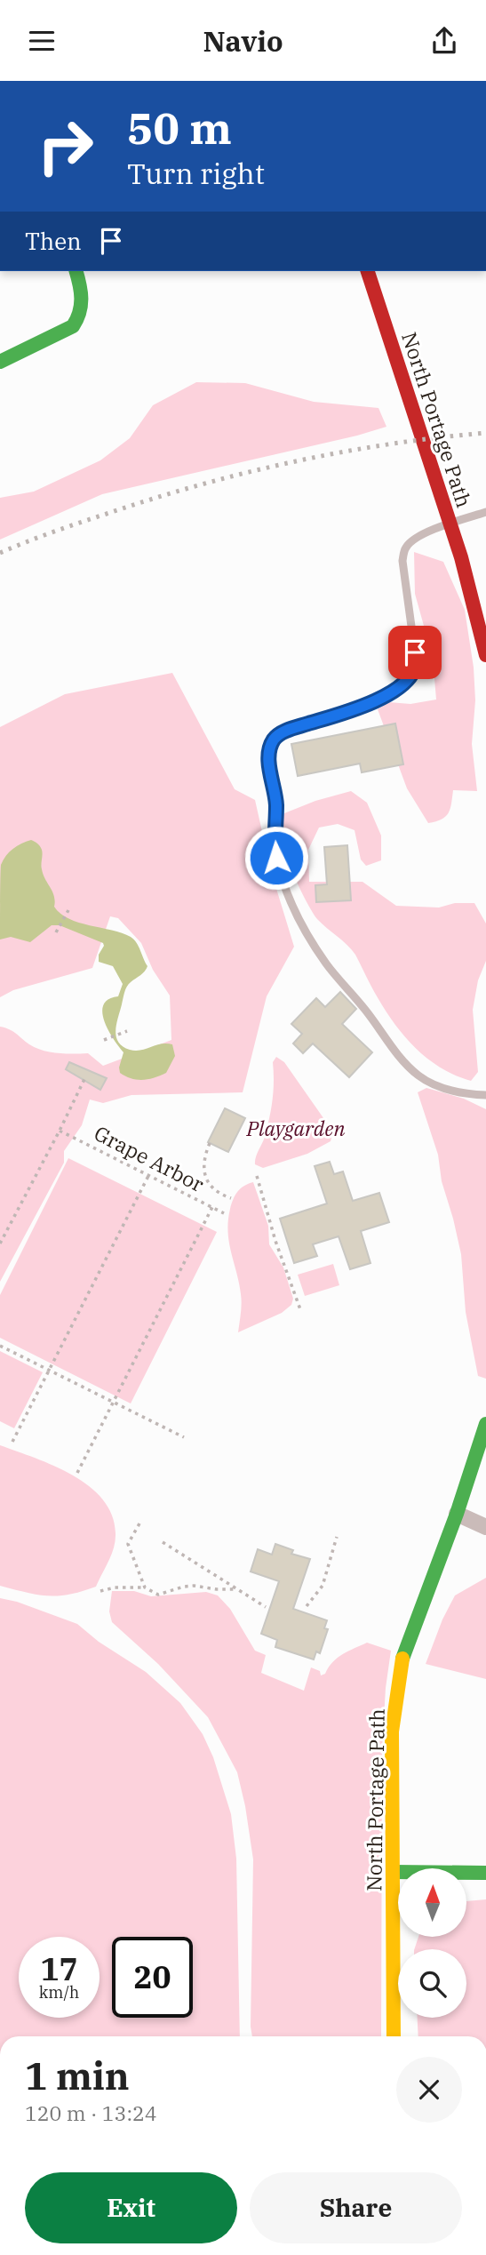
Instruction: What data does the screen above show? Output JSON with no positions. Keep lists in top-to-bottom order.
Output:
{
  "streets": {
    "main road": ["North Portage Path"],
    "path": ["Grape Arbor"]
  },
  "parks": ["Playgarden"],
  "north": "top",
  "page": {
    "header": "Navio",
    "turn": ["50 m", "Turn right"],
    "then": "Then",
    "speed": "17 km/h",
    "limit": "20",
    "heading": ["1 min", "120 m · 13:24"],
    "buttons": ["Exit", "Share"]
  }
}
